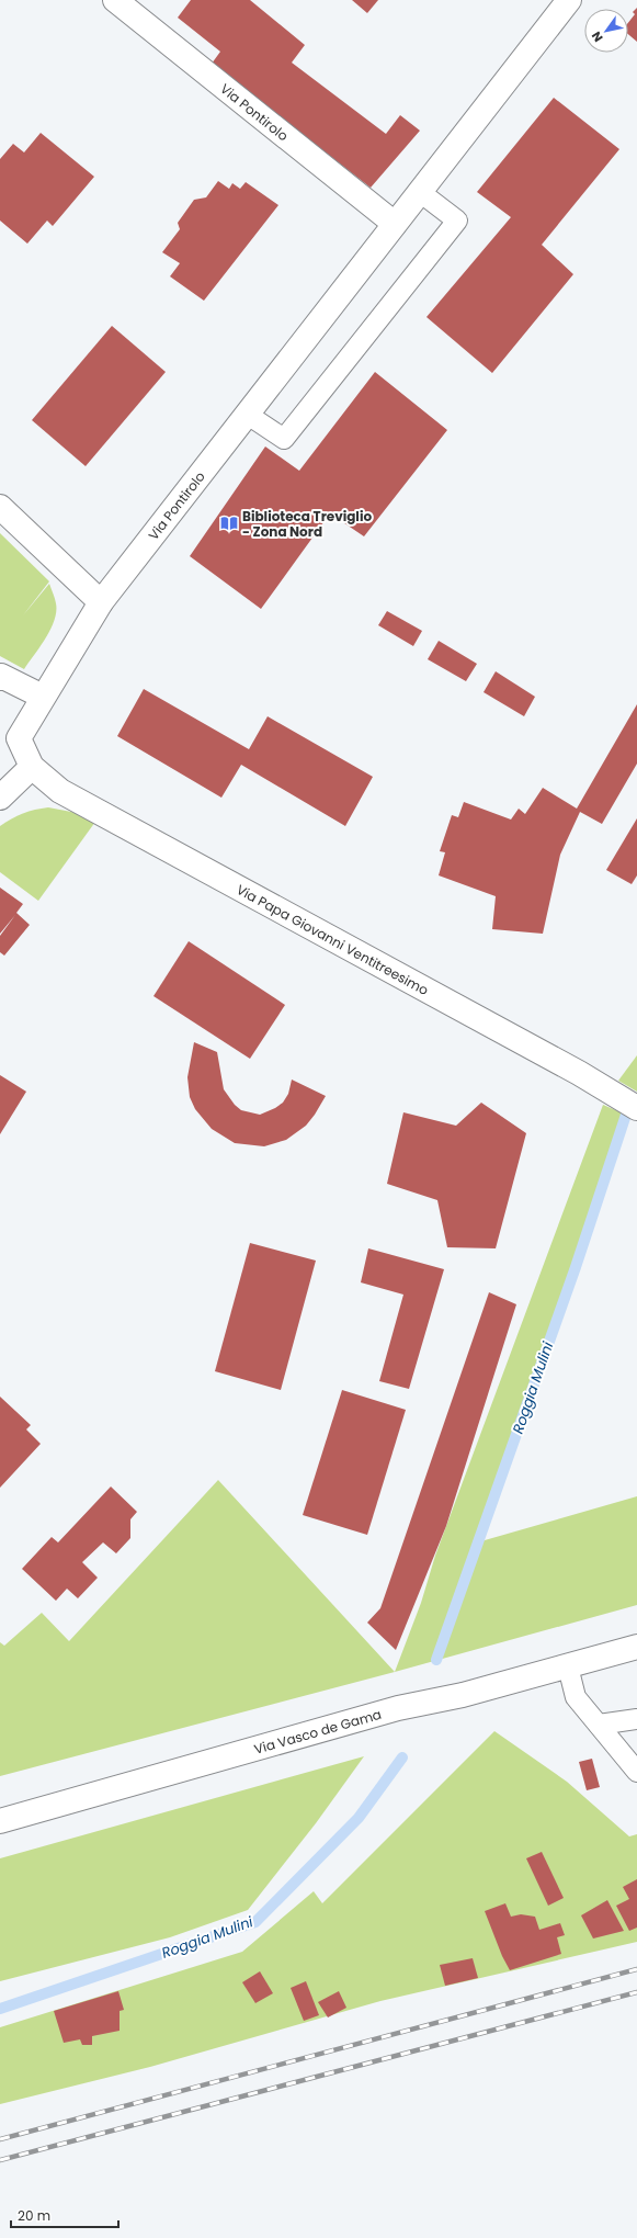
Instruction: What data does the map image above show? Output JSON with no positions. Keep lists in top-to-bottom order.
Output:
{
  "streets": {
    "street": ["Via Pontirolo", "Via Papa Giovanni Ventitreesimo", "Via Vasco de Gama"]
  },
  "crossings": [
    ["Via Pontirolo", "Via Papa Giovanni Ventitreesimo"]
  ],
  "water": ["Roggia Mulini"],
  "places": {
    "library": ["Biblioteca Treviglio - Zona Nord"]
  },
  "scale_bar": "20 m",
  "north": "bottom left"
}
